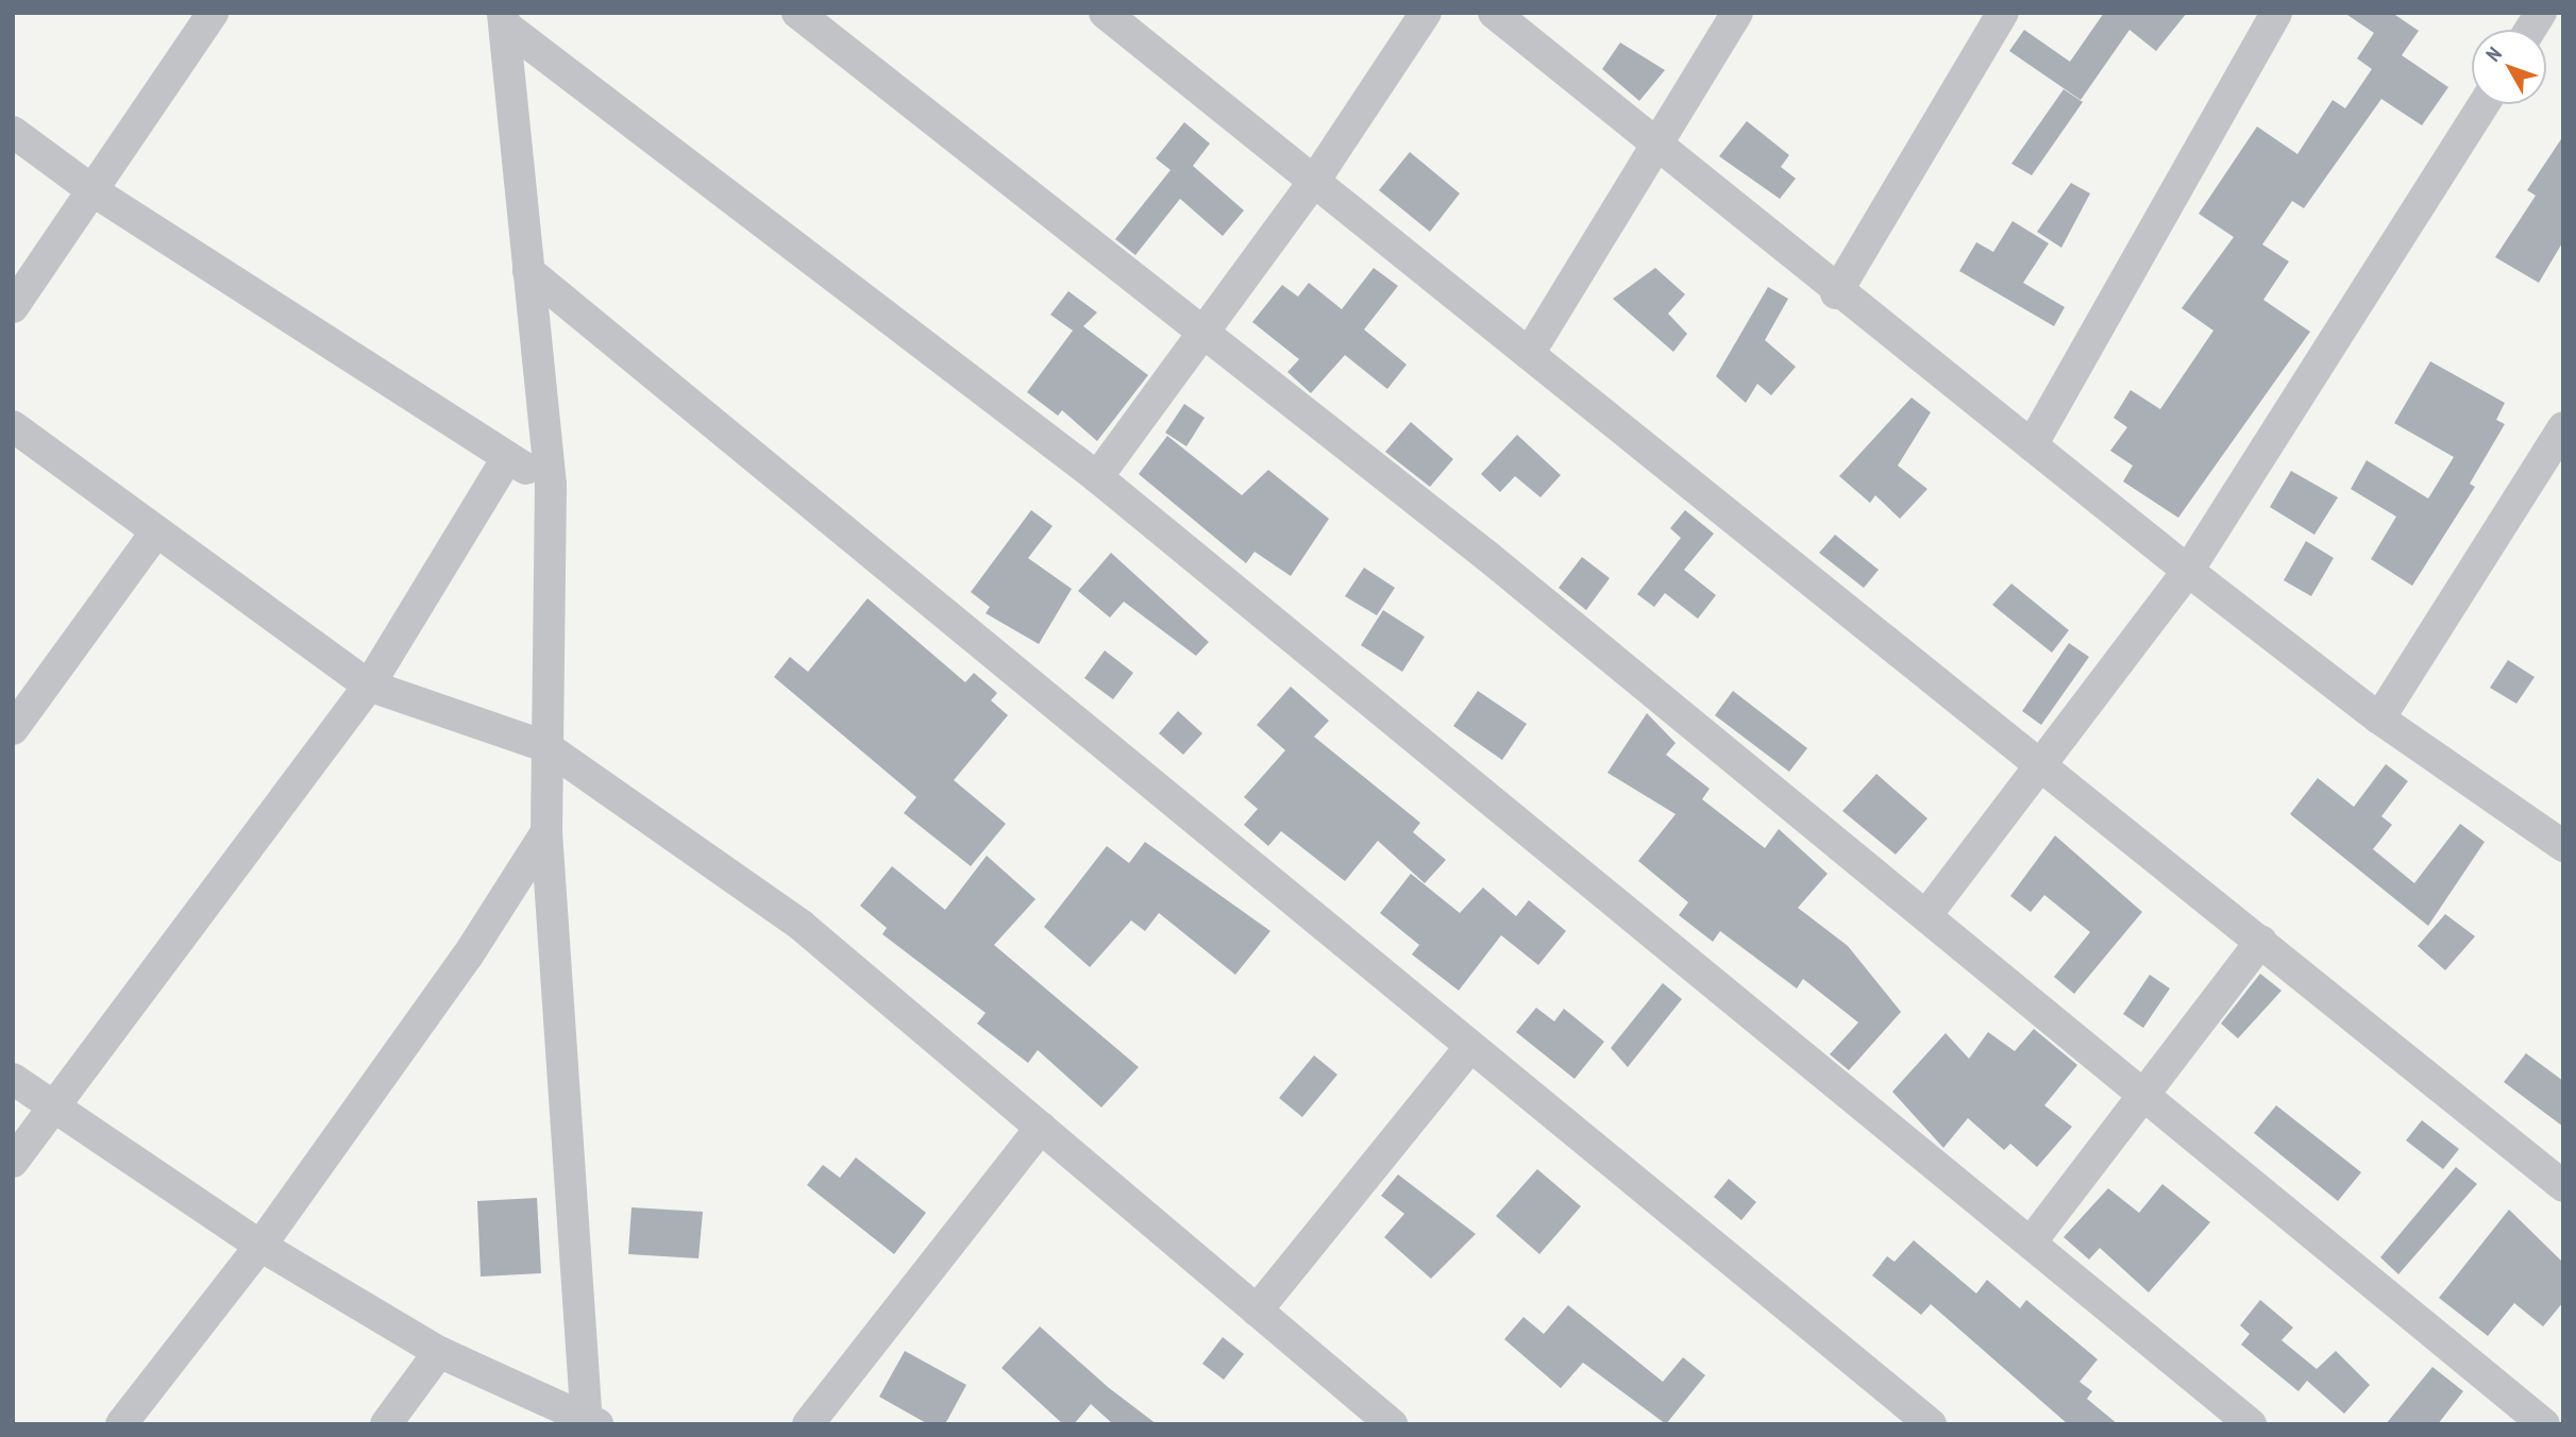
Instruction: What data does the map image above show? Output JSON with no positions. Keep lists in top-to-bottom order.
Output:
{
  "north": "top left"
}
